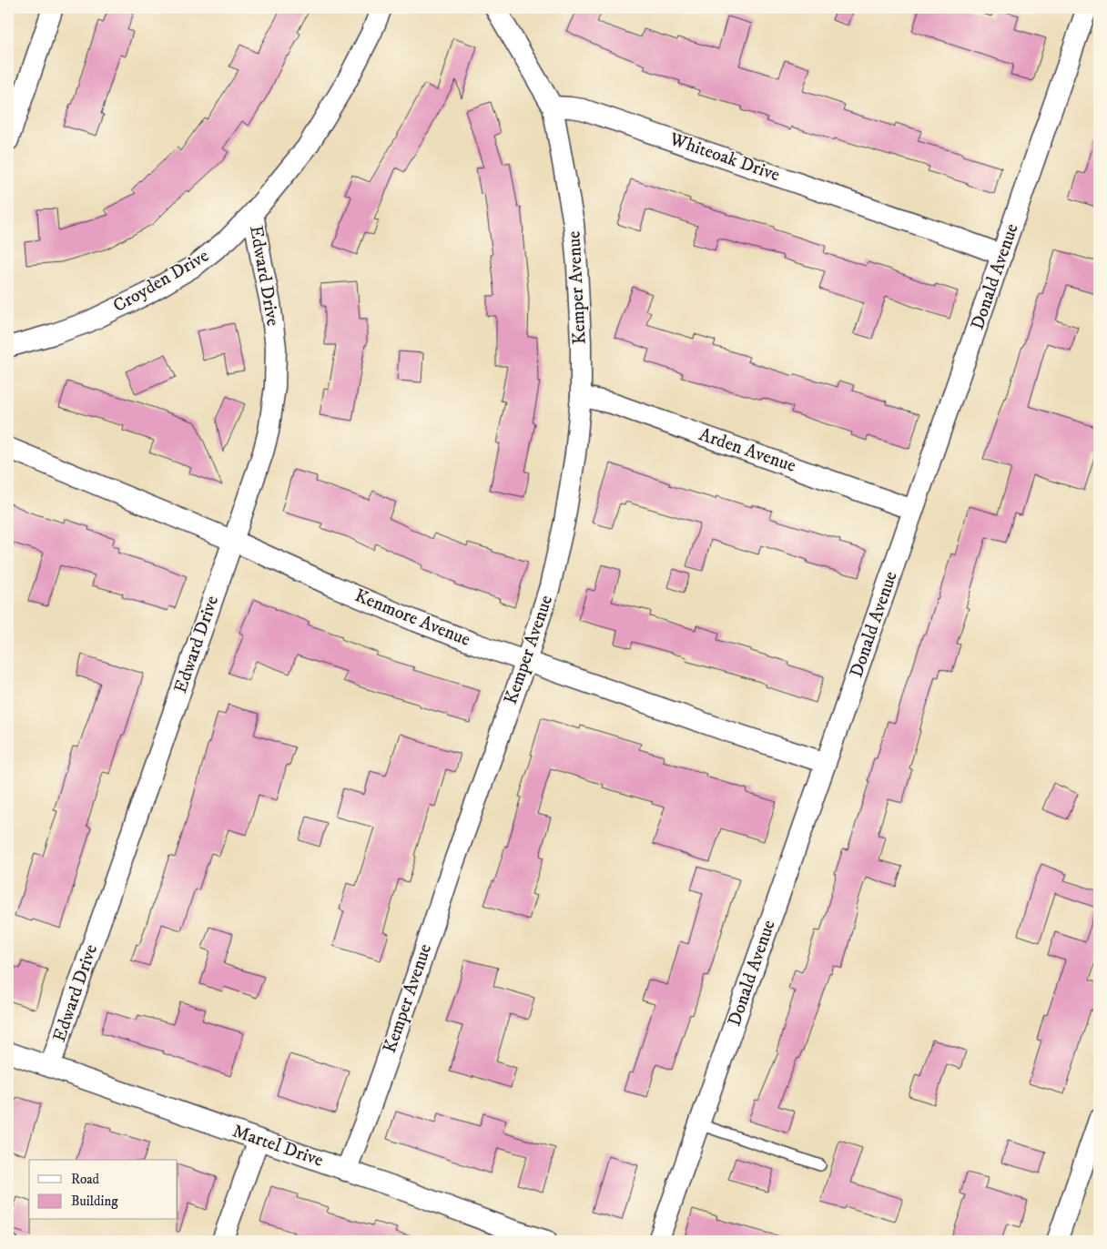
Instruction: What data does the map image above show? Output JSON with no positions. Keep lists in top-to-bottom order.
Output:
{
  "streets": {
    "street": [
      "Whiteoak Drive",
      "Edward Drive",
      "Donald Avenue",
      "Croyden Drive",
      "Kemper Avenue",
      "Arden Avenue",
      "Kenmore Avenue",
      "Martel Drive"
    ]
  },
  "crossings": [
    ["Whiteoak Drive", "Donald Avenue"],
    ["Whiteoak Drive", "Kemper Avenue"],
    ["Edward Drive", "Croyden Drive"],
    ["Edward Drive", "Kenmore Avenue"],
    ["Edward Drive", "Martel Drive"],
    ["Donald Avenue", "Arden Avenue"],
    ["Donald Avenue", "Kenmore Avenue"],
    ["Kemper Avenue", "Arden Avenue"],
    ["Kemper Avenue", "Kenmore Avenue"],
    ["Kemper Avenue", "Martel Drive"]
  ],
  "legend": ["Road", "Building"]
}
